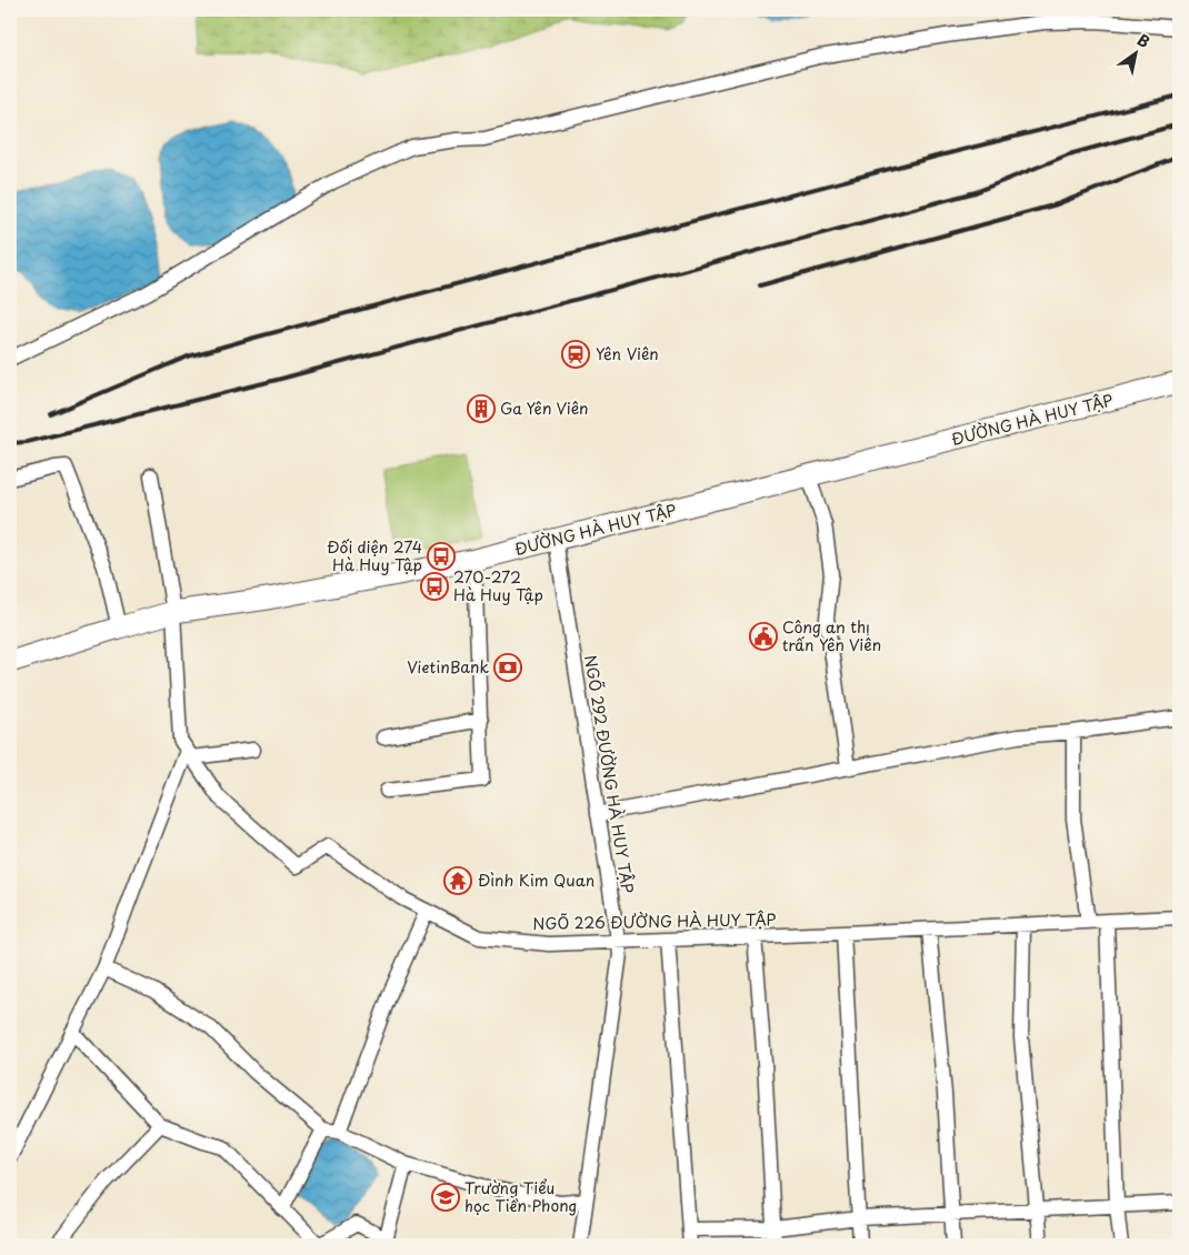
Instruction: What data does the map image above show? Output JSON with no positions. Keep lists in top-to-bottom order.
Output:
{
  "streets": {
    "main road": ["ĐƯỜNG HÀ HUY TẬP"],
    "street": ["NGÕ 292 ĐƯỜNG HÀ HUY TẬP", "NGÕ 226 ĐƯỜNG HÀ HUY TẬP"]
  },
  "crossings": [
    ["ĐƯỜNG HÀ HUY TẬP", "NGÕ 292 ĐƯỜNG HÀ HUY TẬP"],
    ["ĐƯỜNG HÀ HUY TẬP", "NGÕ 226 ĐƯỜNG HÀ HUY TẬP"],
    ["NGÕ 292 ĐƯỜNG HÀ HUY TẬP", "NGÕ 226 ĐƯỜNG HÀ HUY TẬP"]
  ],
  "places": {
    "station": ["Yên Viên"],
    "building": ["Ga Yên Viên"],
    "bus stop": ["Đối diện 274 Hà Huy Tập", "270-272 Hà Huy Tập"],
    "public building": ["Công an thị trấn Yên Viên"],
    "bank": ["VietinBank"],
    "temple": ["Đình Kim Quan"],
    "school or university": ["Trường Tiểu học Tiền Phong"]
  },
  "north": "top right"
}
